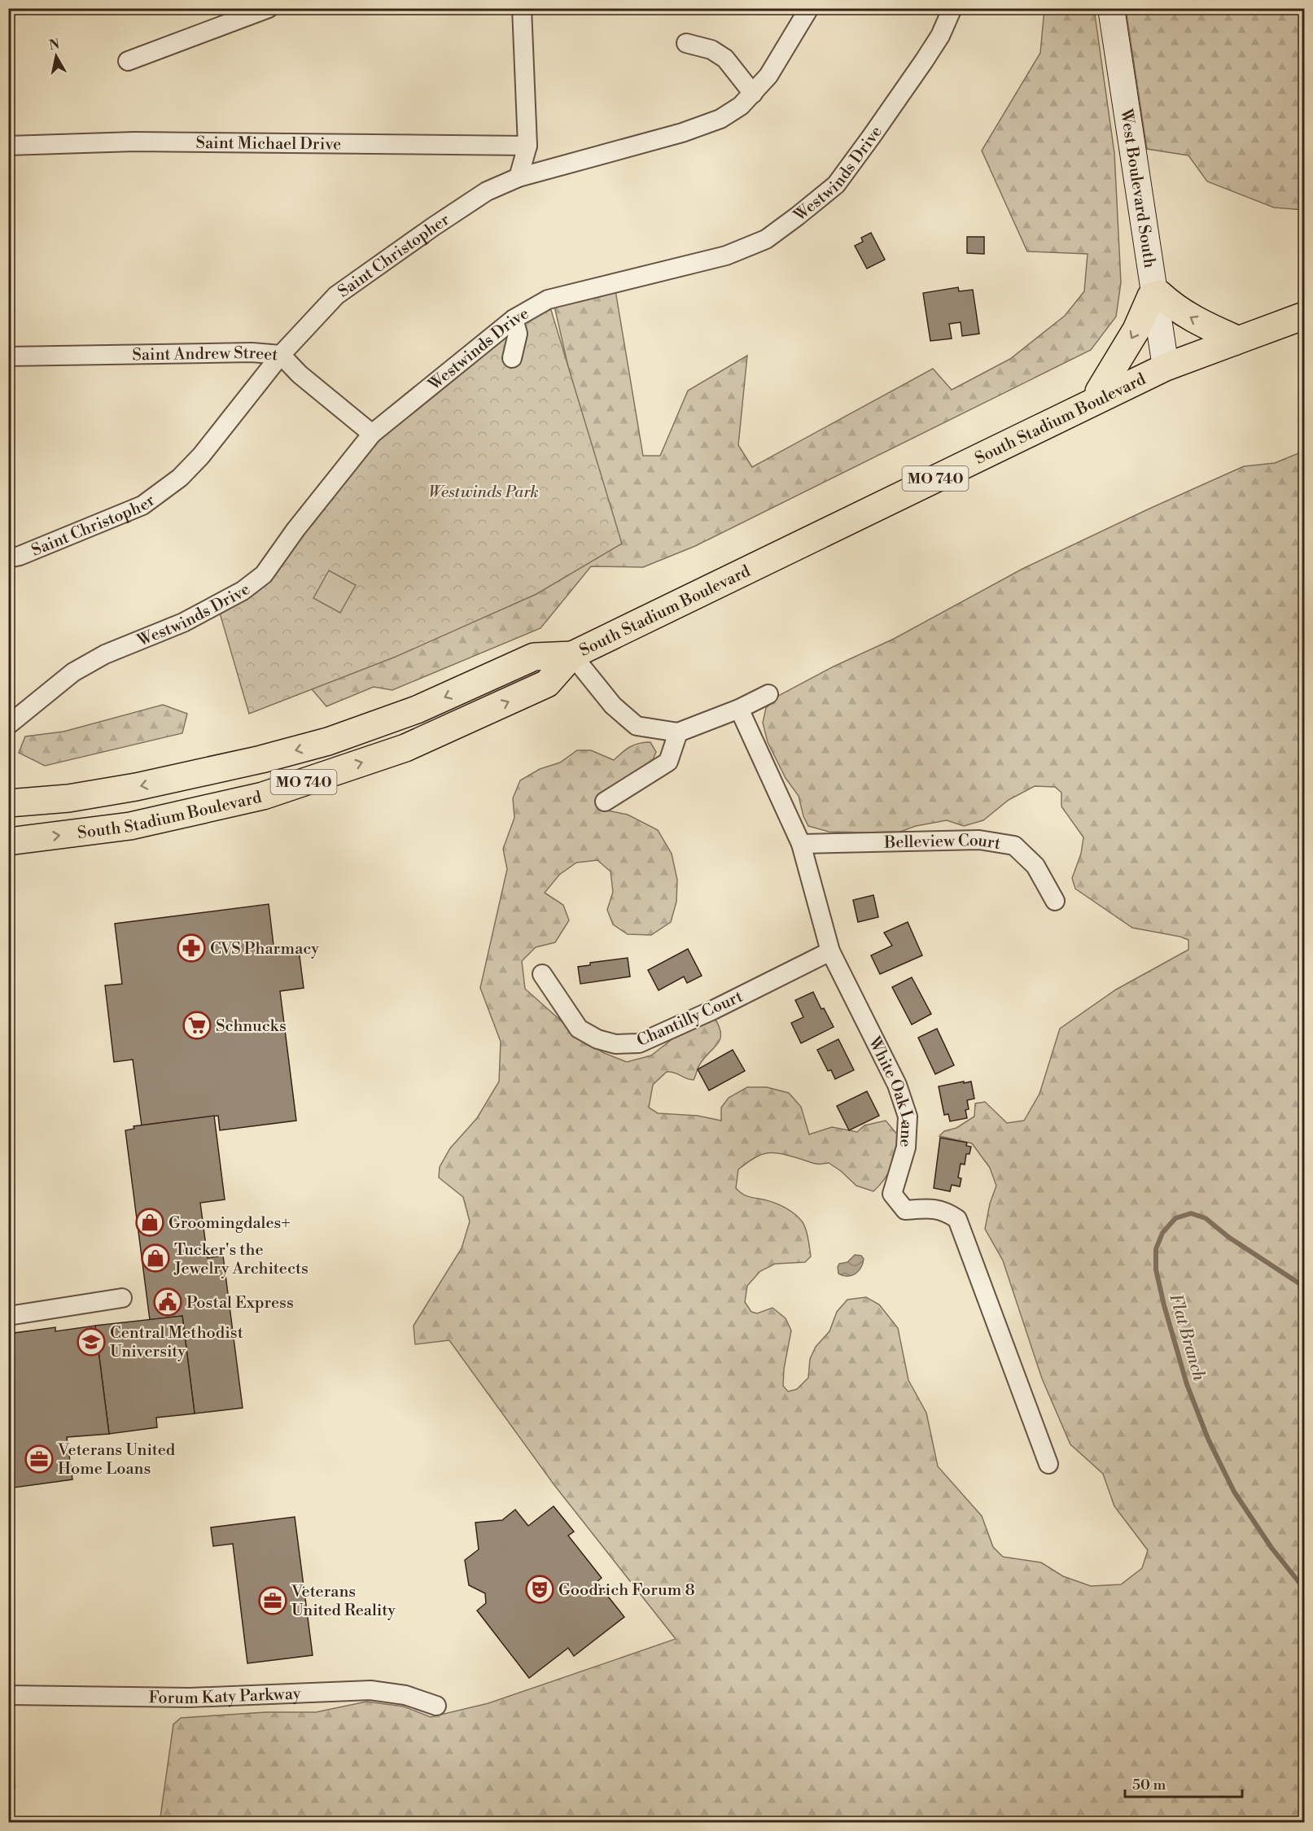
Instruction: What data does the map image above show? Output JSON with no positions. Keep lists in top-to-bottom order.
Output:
{
  "streets": {
    "main road": ["West Boulevard South", "South Stadium Boulevard", "MO 740"],
    "street": [
      "Saint Michael Drive",
      "Westwinds Drive",
      "Saint Christopher",
      "Saint Andrew Street",
      "Belleview Court",
      "Chantilly Court",
      "White Oak Lane",
      "Forum Katy Parkway"
    ]
  },
  "crossings": [
    ["Westwinds Drive", "Saint Andrew Street"],
    ["West Boulevard South", "South Stadium Boulevard"],
    ["Saint Christopher", "Saint Andrew Street"],
    ["South Stadium Boulevard", "MO 740"],
    ["Belleview Court", "White Oak Lane"],
    ["Chantilly Court", "White Oak Lane"]
  ],
  "water": ["Flat Branch"],
  "parks": ["Westwinds Park"],
  "places": {
    "pharmacy": ["CVS Pharmacy"],
    "supermarket": ["Schnucks"],
    "shop": ["Groomingdales+", "Tucker's the Jewelry Architects"],
    "public building": ["Postal Express"],
    "school or university": ["Central Methodist University"],
    "office": ["Veterans United Home Loans", "Veterans United Reality"],
    "theatre": ["Goodrich Forum 8"]
  },
  "scale_bar": "50 m",
  "north": "top"
}
